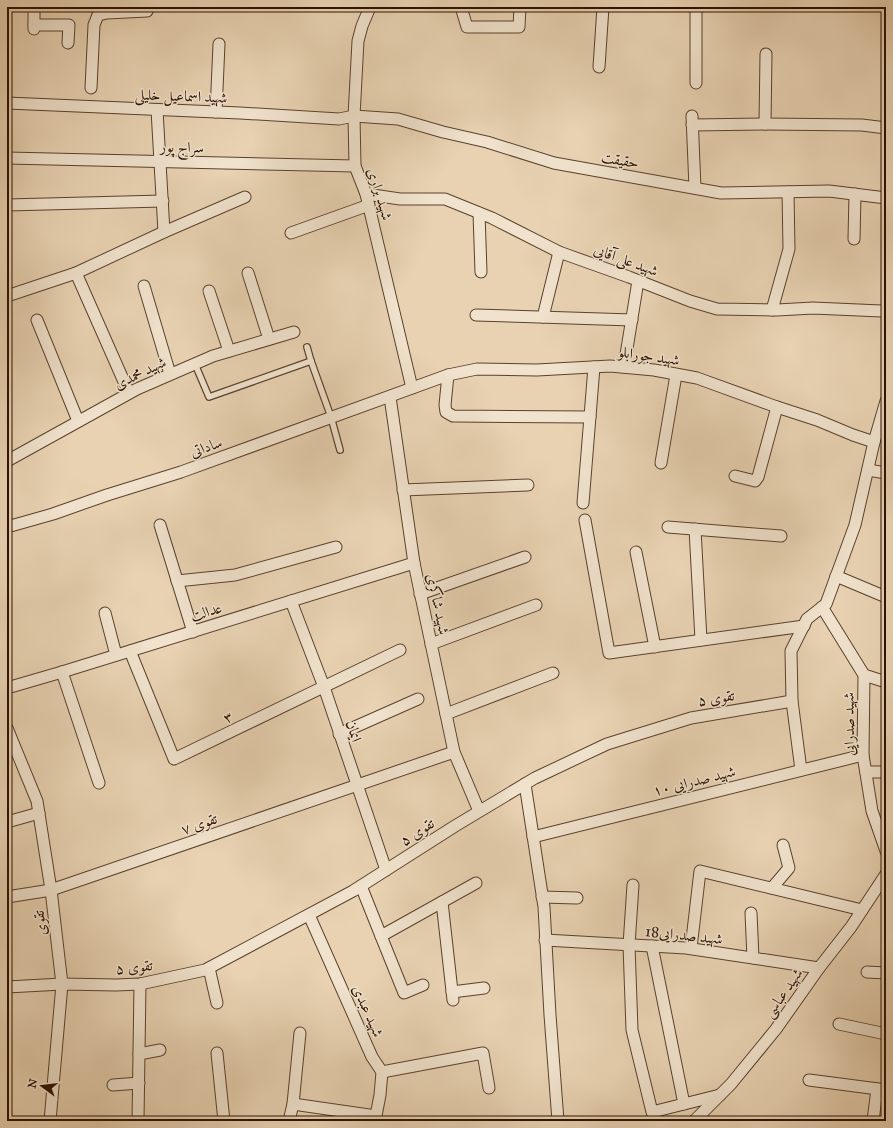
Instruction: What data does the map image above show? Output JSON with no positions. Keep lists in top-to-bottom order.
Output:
{
  "streets": {
    "street": [
      "شهید اسماعیل خلیلی",
      "سراج پور",
      "حقیقت",
      "شهید براری",
      "شهید علی آقایی",
      "شهید جورابلو",
      "شهید محمدی",
      "ساداتی",
      "شهید شاکری",
      "عدالت",
      "تقوی ۵",
      "۳",
      "شهید صدرایی",
      "ایمان",
      "شهید صدرایی ۱۰",
      "تقوی ۷",
      "تقوی",
      "شهید صدرایی18",
      "شهید عباسی",
      "شهید عبدی"
    ]
  },
  "crossings": [
    ["شهید اسماعیل خلیلی", "حقیقت"],
    ["شهید اسماعیل خلیلی", "شهید براری"],
    ["سراج پور", "شهید براری"],
    ["حقیقت", "شهید براری"],
    ["شهید براری", "شهید علی آقایی"],
    ["شهید براری", "شهید جورابلو"],
    ["شهید براری", "ساداتی"],
    ["شهید جورابلو", "ساداتی"],
    ["ساداتی", "شهید شاکری"],
    ["شهید شاکری", "عدالت"],
    ["شهید شاکری", "تقوی ۵"],
    ["شهید شاکری", "تقوی ۷"],
    ["عدالت", "۳"],
    ["عدالت", "ایمان"],
    ["تقوی ۵", "ایمان"],
    ["تقوی ۵", "تقوی"],
    ["تقوی ۵", "شهید عبدی"],
    ["۳", "ایمان"],
    ["شهید صدرایی", "شهید صدرایی ۱۰"],
    ["ایمان", "تقوی ۷"],
    ["تقوی ۷", "تقوی"],
    ["شهید صدرایی18", "شهید عباسی"]
  ],
  "north": "left"
}
